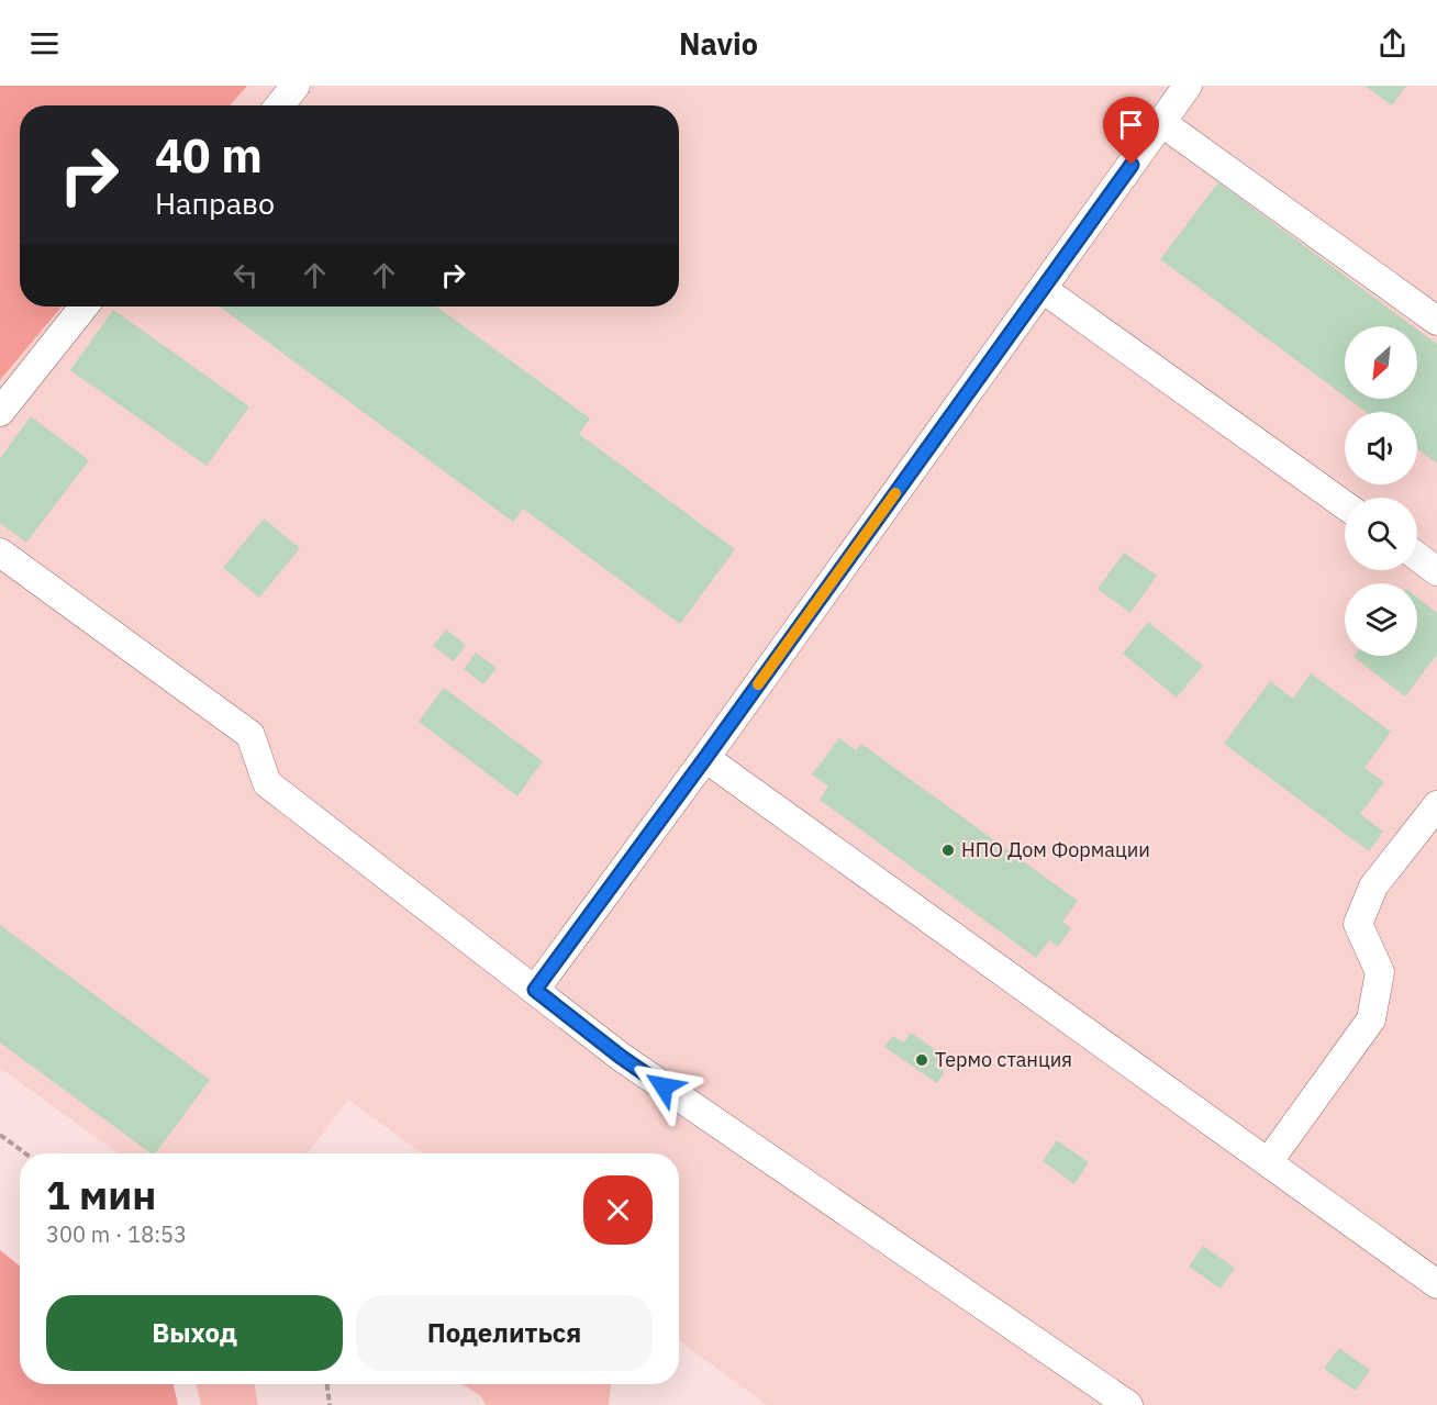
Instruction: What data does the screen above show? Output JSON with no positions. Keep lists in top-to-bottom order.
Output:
{
  "places": ["НПО Дом Формации", "Термо станция"],
  "north": "bottom left",
  "page": {
    "header": "Navio",
    "turn": ["40 m", "Направо"],
    "heading": ["1 мин", "300 m · 18:53"],
    "buttons": ["Выход", "Поделиться"]
  }
}
